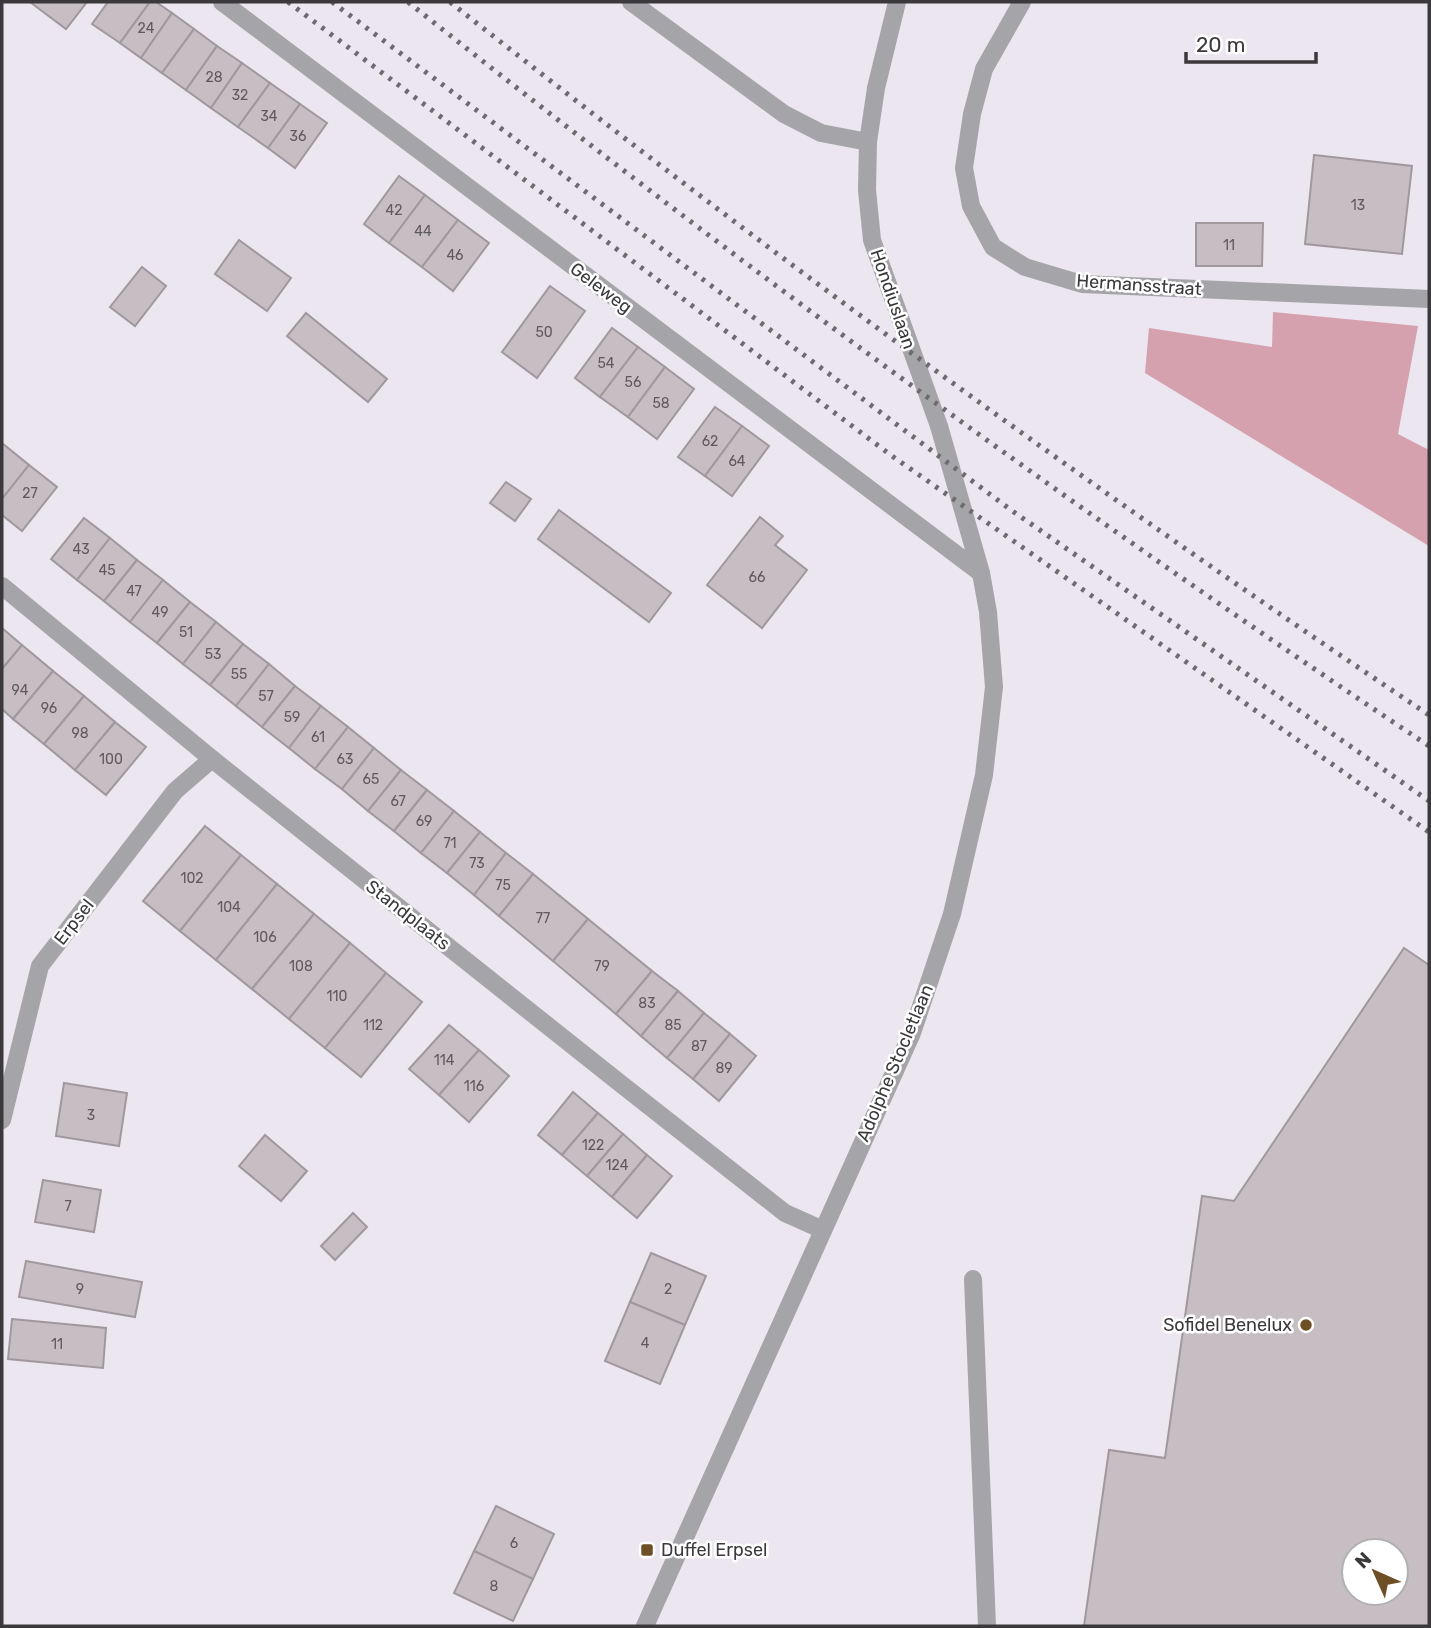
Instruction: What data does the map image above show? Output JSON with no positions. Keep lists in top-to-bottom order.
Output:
{
  "streets": {
    "street": [
      "Hermansstraat",
      "Geleweg",
      "Hondiuslaan",
      "Standplaats",
      "Erpsel",
      "Adolphe Stocletlaan"
    ]
  },
  "crossings": [
    ["Geleweg", "Adolphe Stocletlaan"],
    ["Hondiuslaan", "Adolphe Stocletlaan"],
    ["Standplaats", "Erpsel"],
    ["Standplaats", "Adolphe Stocletlaan"]
  ],
  "places": {
    "other": ["Sofidel Benelux"],
    "transit": ["Duffel Erpsel"]
  },
  "house_numbers": [
    "24",
    "28",
    "32",
    "34",
    "36",
    "13",
    "42",
    "44",
    "11",
    "46",
    "50",
    "54",
    "56",
    "58",
    "62",
    "64",
    "27",
    "43",
    "45",
    "66",
    "47",
    "49",
    "51",
    "53",
    "55",
    "94",
    "57",
    "96",
    "59",
    "98",
    "61",
    "100",
    "63",
    "65",
    "67",
    "69",
    "71",
    "73",
    "102",
    "75",
    "104",
    "77",
    "106",
    "108",
    "79",
    "110",
    "83",
    "112",
    "85",
    "87",
    "114",
    "89",
    "116",
    "3",
    "122",
    "124",
    "7",
    "9",
    "2",
    "4",
    "11",
    "6",
    "8"
  ],
  "scale_bar": "20 m",
  "north": "top left"
}
